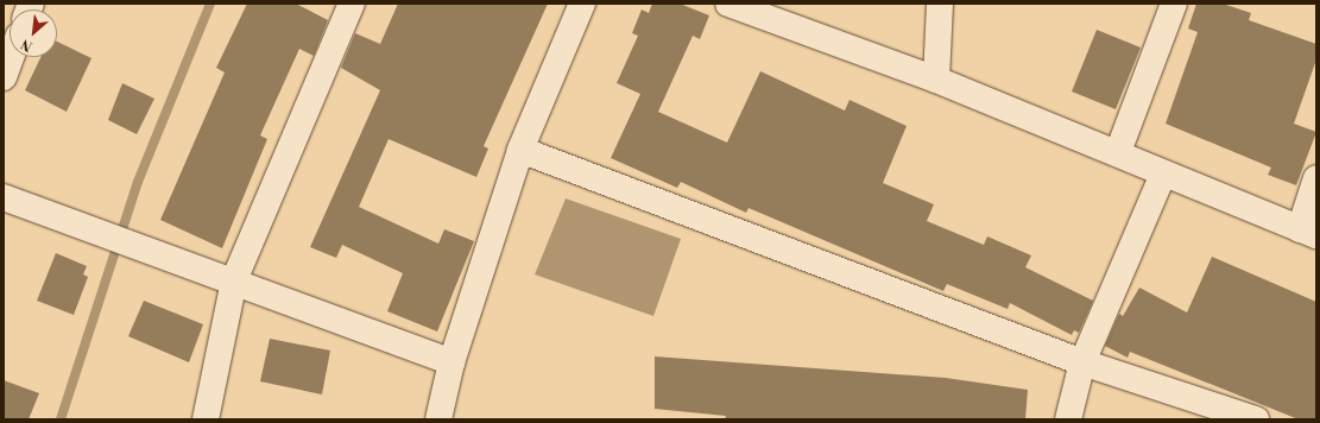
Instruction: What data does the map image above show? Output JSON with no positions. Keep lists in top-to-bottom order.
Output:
{
  "north": "bottom left"
}
